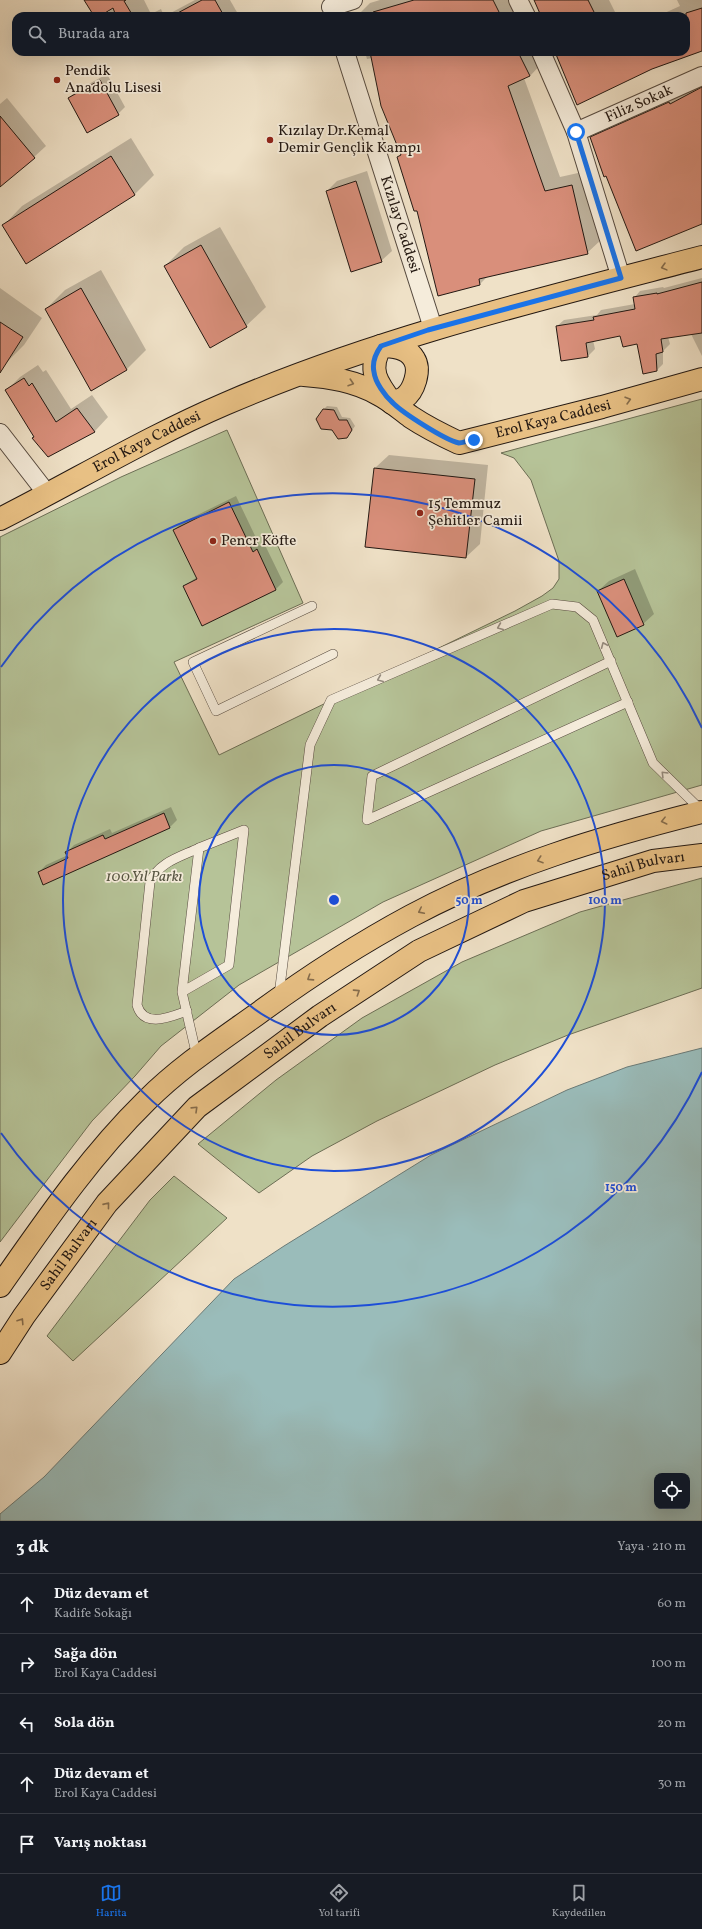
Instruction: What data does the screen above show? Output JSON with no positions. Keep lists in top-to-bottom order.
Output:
{
  "streets": {
    "main road": ["Erol Kaya Caddesi", "Sahil Bulvarı"],
    "street": ["Filiz Sokak", "Kızılay Caddesi"]
  },
  "crossings": [
    ["Kızılay Caddesi", "Erol Kaya Caddesi"]
  ],
  "parks": ["100.Yıl Parkı"],
  "places": [
    "Pendik Anadolu Lisesi",
    "Kızılay Dr.Kemal Demir Gençlik Kampı",
    "15 Temmuz Şehitler Camii",
    "Pencr Köfte"
  ],
  "page": {
    "search": "Burada ara",
    "heading": ["3 dk", "Yaya · 210 m"],
    "list": [
      ["Düz devam et", "Kadife Sokağı", "60 m"],
      ["Sağa dön", "Erol Kaya Caddesi", "100 m"],
      ["Sola dön", "20 m"],
      ["Düz devam et", "Erol Kaya Caddesi", "30 m"],
      "Varış noktası"
    ],
    "nav": ["Harita", "Yol tarifi", "Kaydedilen"]
  },
  "rings": ["50 m", "100 m", "150 m"]
}
